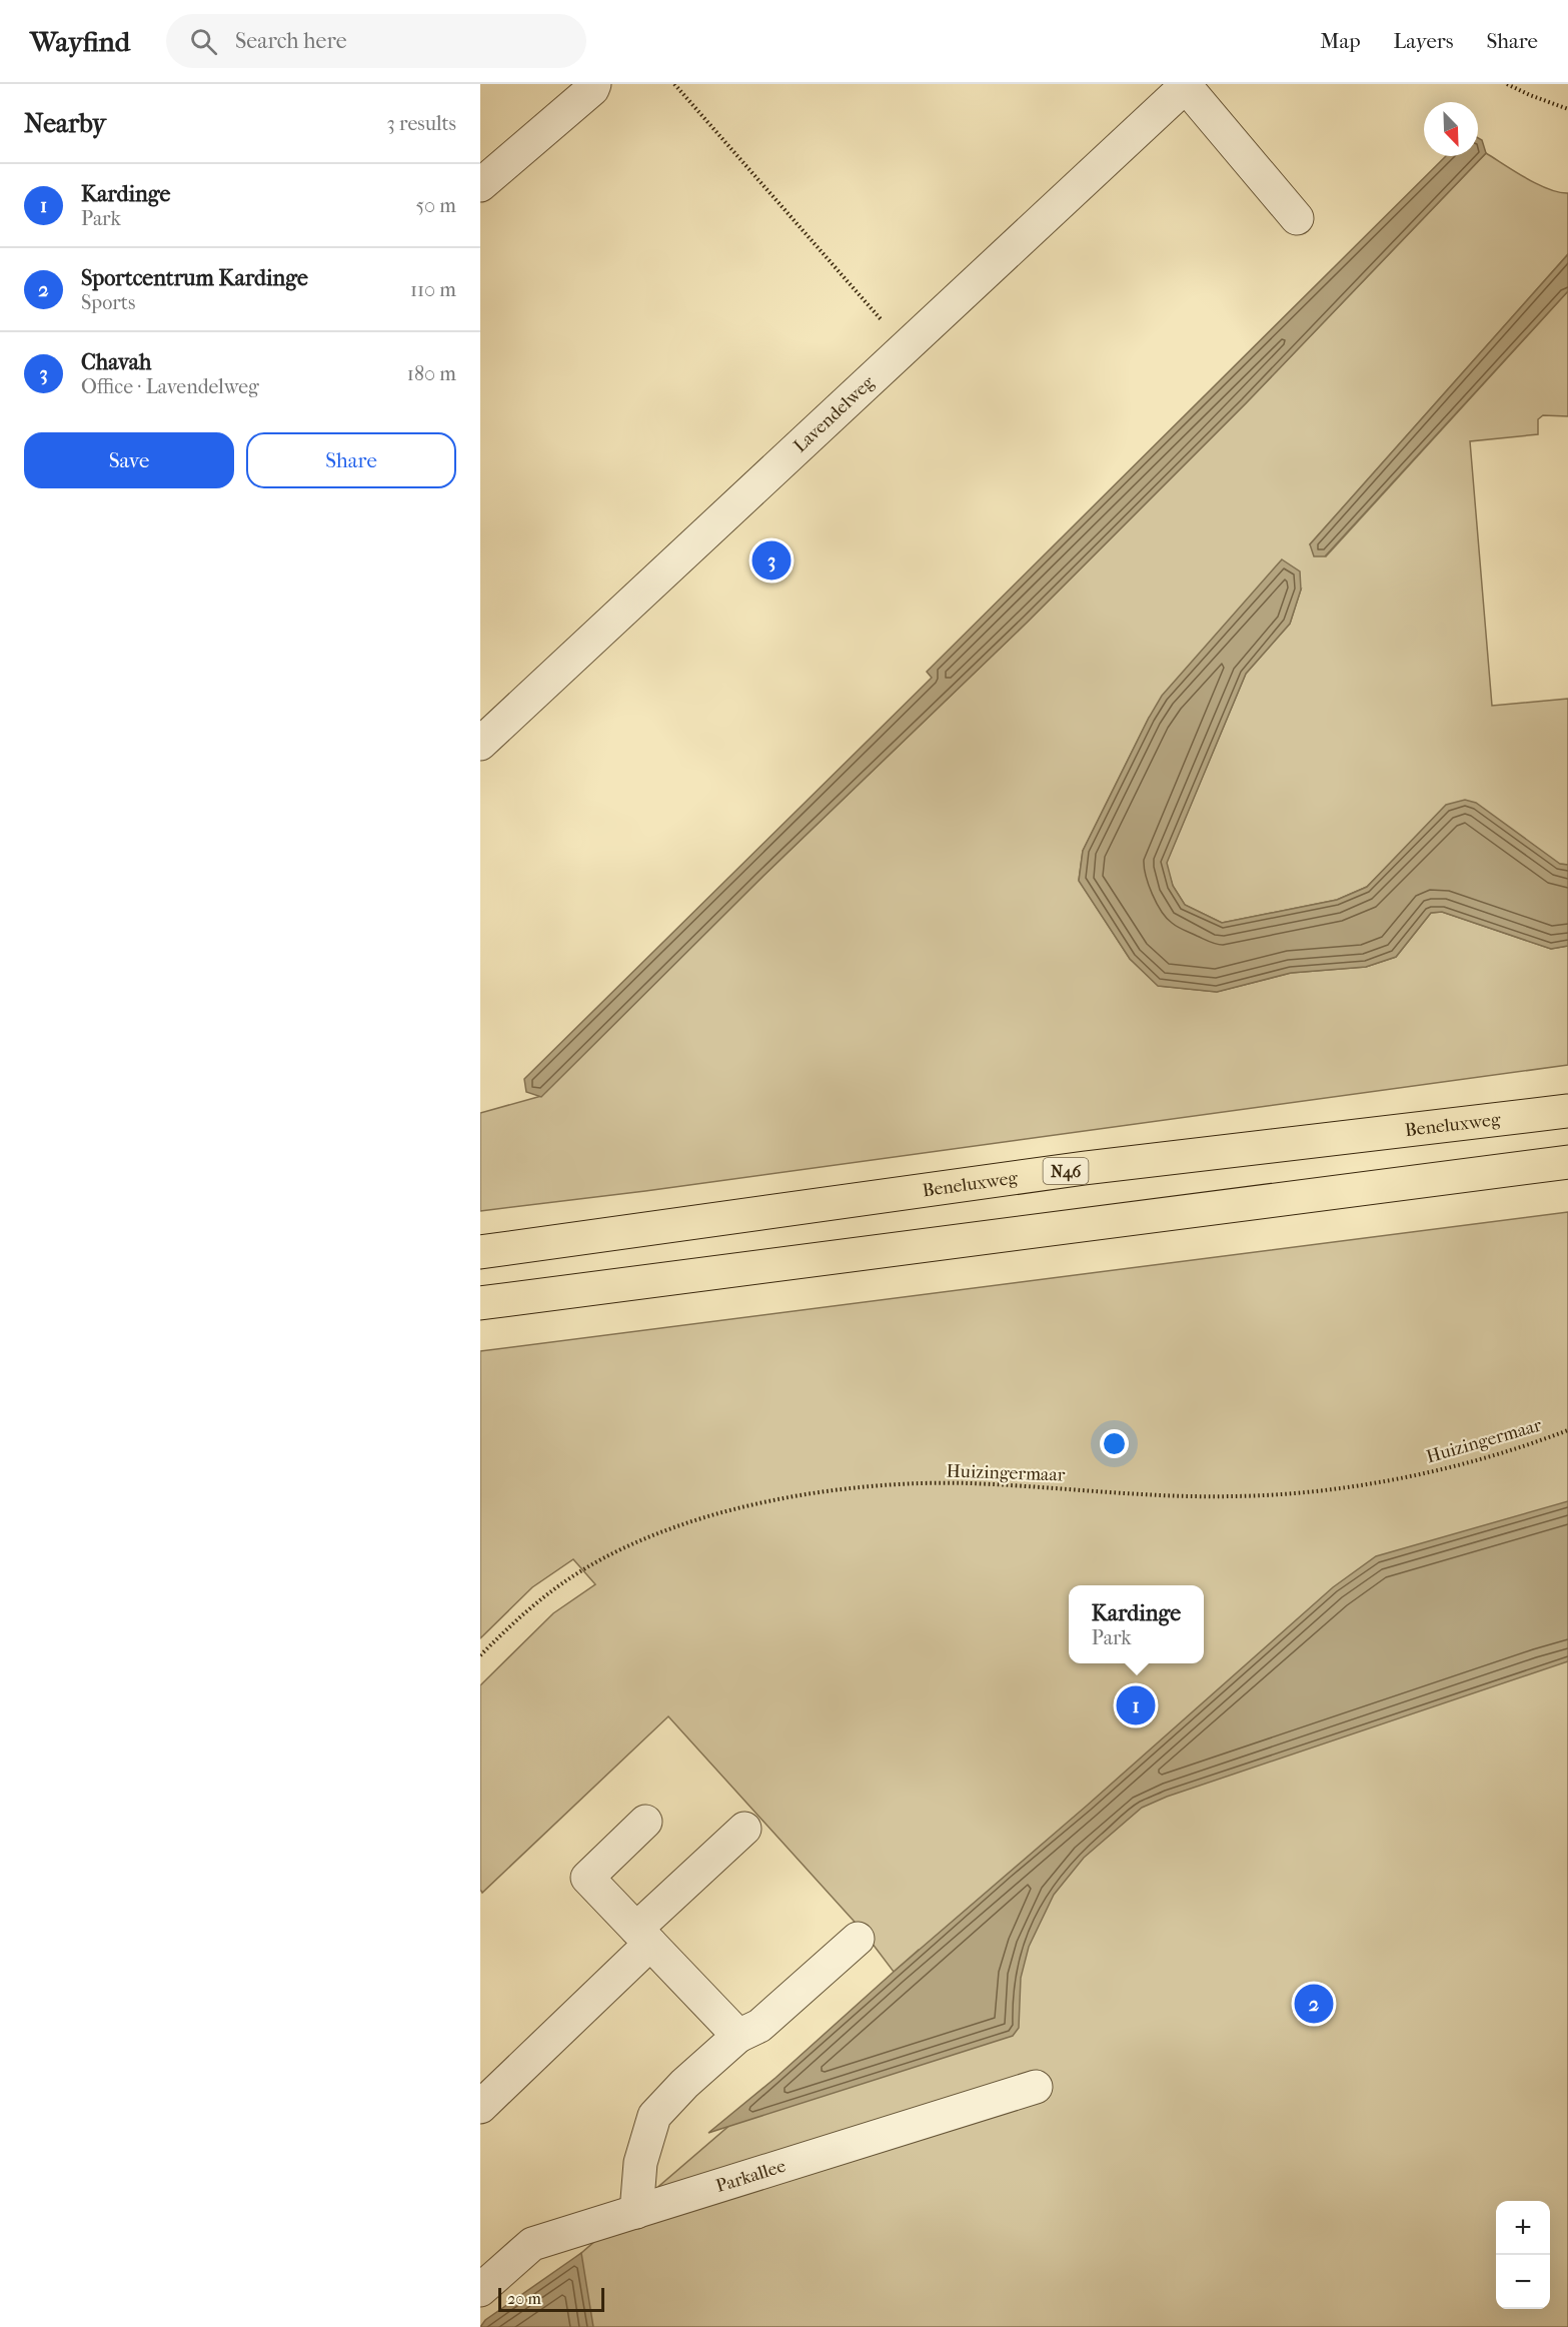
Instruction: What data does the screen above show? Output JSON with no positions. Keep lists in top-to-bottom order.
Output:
{
  "streets": {
    "highway": ["Beneluxweg", "N46"],
    "street": ["Lavendelweg", "Parkallee"],
    "path": ["Huizingermaar"]
  },
  "scale_bar": "20 m",
  "north": "bottom right",
  "page": {
    "header": "Wayfind",
    "search": "Search here",
    "nav": ["Map", "Layers", "Share"],
    "heading": ["Nearby", "3 results"],
    "list": [
      {
        "mark": "1",
        "name": "Kardinge",
        "note": "Park",
        "value": "50 m"
      },
      {
        "mark": "2",
        "name": "Sportcentrum Kardinge",
        "note": "Sports",
        "value": "110 m"
      },
      {
        "mark": "3",
        "name": "Chavah",
        "note": "Office · Lavendelweg",
        "value": "180 m"
      }
    ],
    "buttons": ["Save", "Share"],
    "pins": ["3", "1", "2"],
    "popup": ["Kardinge", "Park"],
    "map_buttons": ["+", "−"],
    "scale": "20 m"
  }
}
